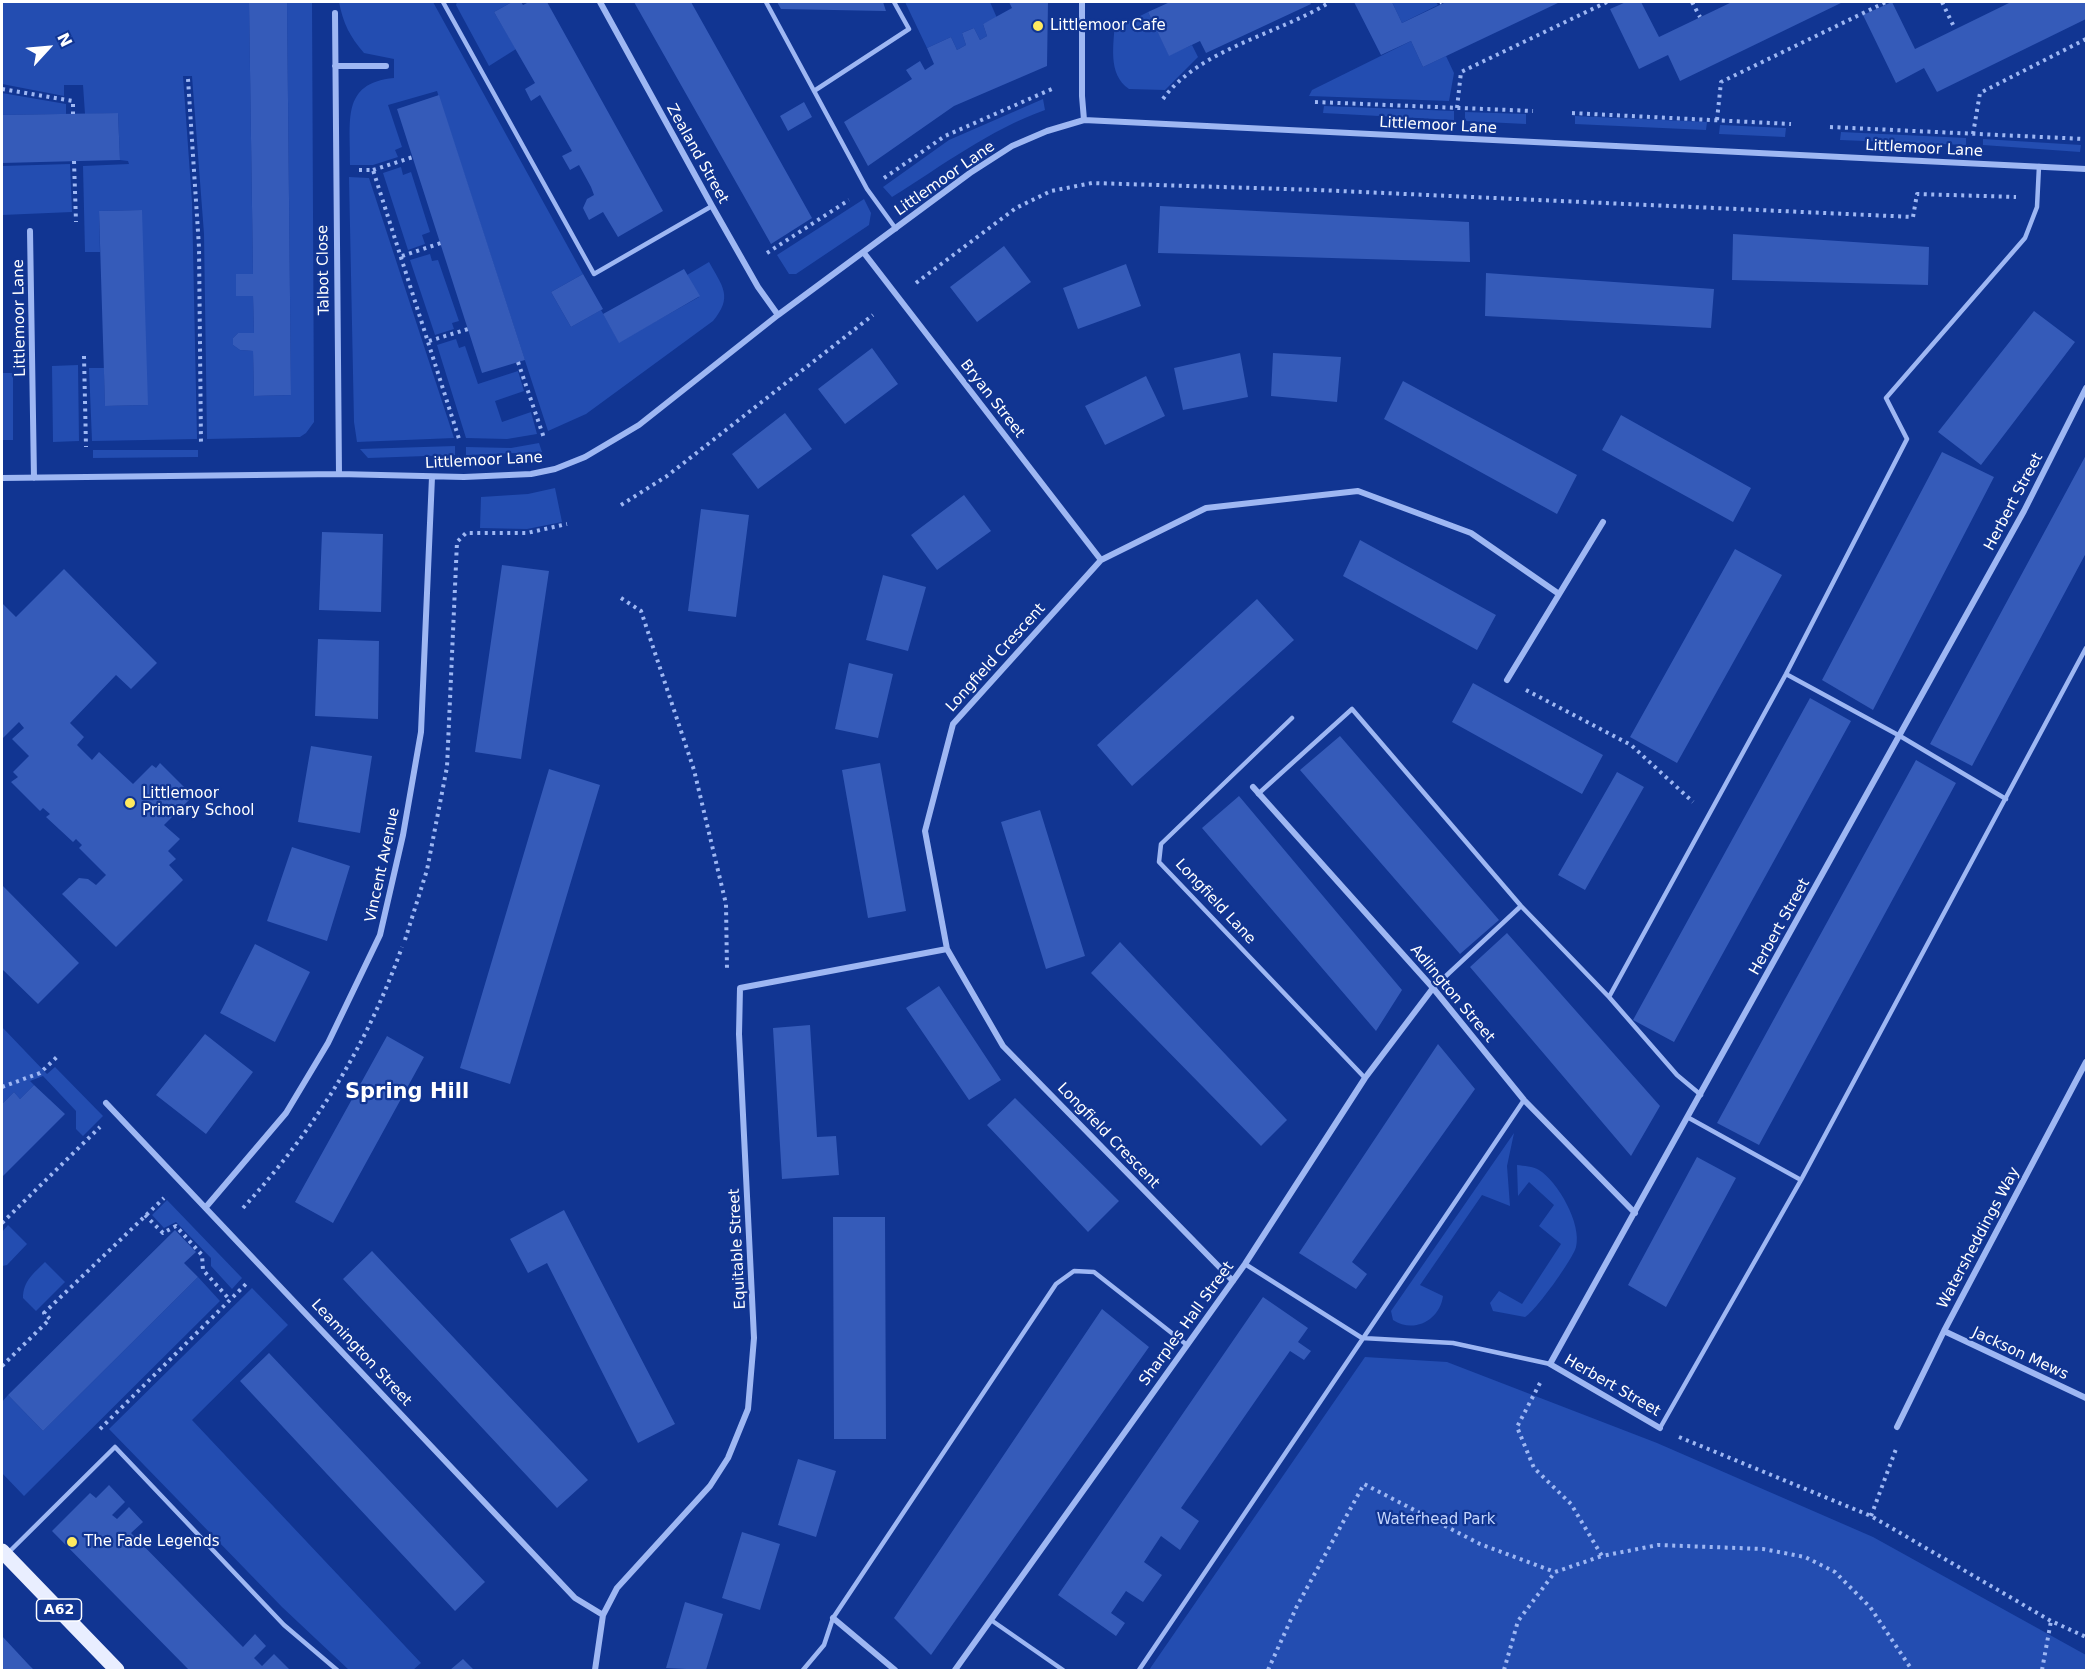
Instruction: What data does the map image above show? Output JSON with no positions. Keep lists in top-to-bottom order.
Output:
{
  "streets": {
    "main road": ["A62"],
    "street": [
      "Littlemoor Lane",
      "Zealand Street",
      "Talbot Close",
      "Bryan Street",
      "Herbert Street",
      "Longfield Crescent",
      "Vincent Avenue",
      "Adlington Street",
      "Watersheddings Way",
      "Equitable Street",
      "Sharples Hall Street",
      "Leamington Street",
      "Jackson Mews"
    ],
    "lane": ["Longfield Lane"]
  },
  "crossings": [
    ["Littlemoor Lane", "Zealand Street"],
    ["Littlemoor Lane", "Talbot Close"],
    ["Littlemoor Lane", "Bryan Street"],
    ["Littlemoor Lane", "Vincent Avenue"],
    ["Bryan Street", "Longfield Crescent"],
    ["Herbert Street", "Adlington Street"],
    ["Longfield Crescent", "Sharples Hall Street"],
    ["Vincent Avenue", "Leamington Street"],
    ["Longfield Lane", "Sharples Hall Street"],
    ["Adlington Street", "Sharples Hall Street"],
    ["Watersheddings Way", "Jackson Mews"],
    ["Equitable Street", "Leamington Street"]
  ],
  "districts": ["Spring Hill"],
  "parks": ["Waterhead Park"],
  "places": ["Littlemoor Cafe", "Littlemoor Primary School", "The Fade Legends"],
  "north": "top right"
}
